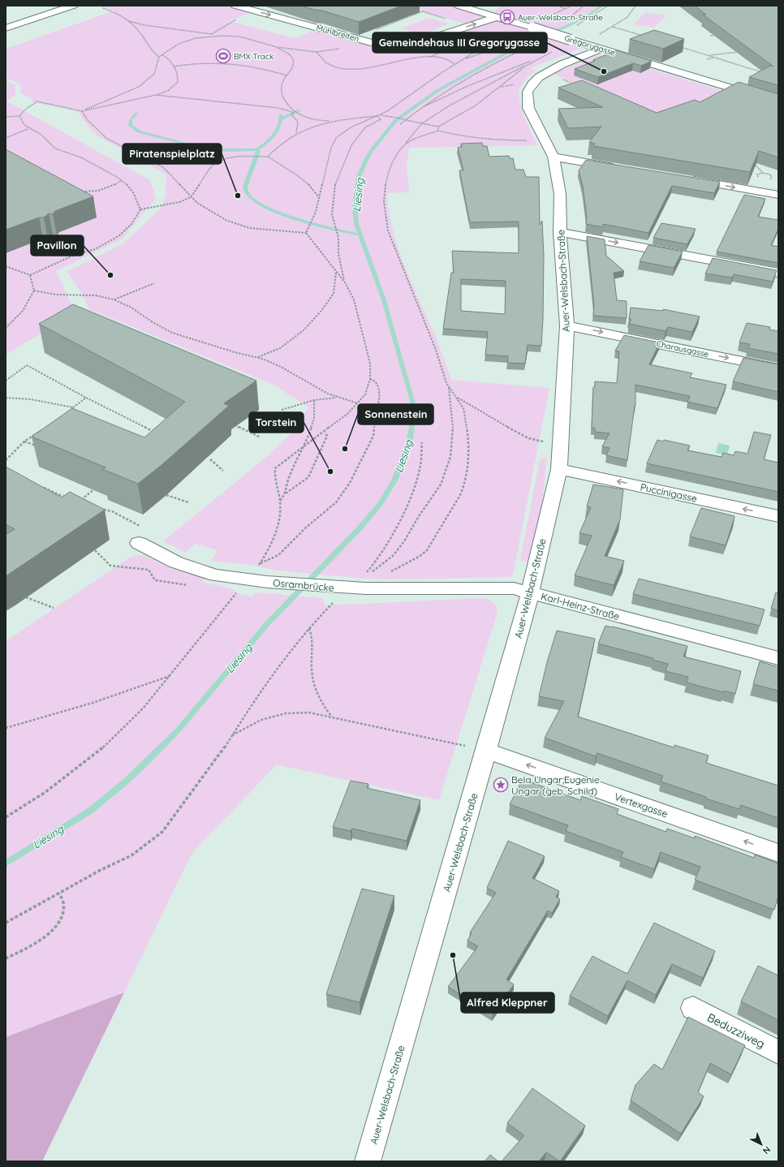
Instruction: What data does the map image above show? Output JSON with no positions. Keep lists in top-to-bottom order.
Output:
{
  "streets": {
    "street": [
      "Mühlbreiten",
      "Gregorygasse",
      "Auer-Welsbach-Straße",
      "Charausgasse",
      "Puccinigasse",
      "Osrambrücke",
      "Karl-Heinz-Straße",
      "Vertexgasse",
      "Beduzziweg"
    ]
  },
  "crossings": [
    ["Mühlbreiten", "Gregorygasse"],
    ["Gregorygasse", "Auer-Welsbach-Straße"],
    ["Auer-Welsbach-Straße", "Charausgasse"],
    ["Auer-Welsbach-Straße", "Puccinigasse"],
    ["Auer-Welsbach-Straße", "Karl-Heinz-Straße"],
    ["Auer-Welsbach-Straße", "Vertexgasse"],
    ["Osrambrücke", "Karl-Heinz-Straße"]
  ],
  "one_way": ["Mühlbreiten", "Puccinigasse", "Vertexgasse"],
  "water": ["Liesing"],
  "places": {
    "bus stop": ["Auer-Welsbach-Straße"],
    "sports": ["BMX Track"],
    "other": [
      "Gemeindehaus III Gregorygasse",
      "Piratenspielplatz",
      "Pavillon",
      "Sonnenstein",
      "Torstein",
      "Alfred Kleppner"
    ],
    "place": ["Bela Ungar;Eugenie Ungar (geb. Schild)"]
  },
  "north": "bottom right"
}
